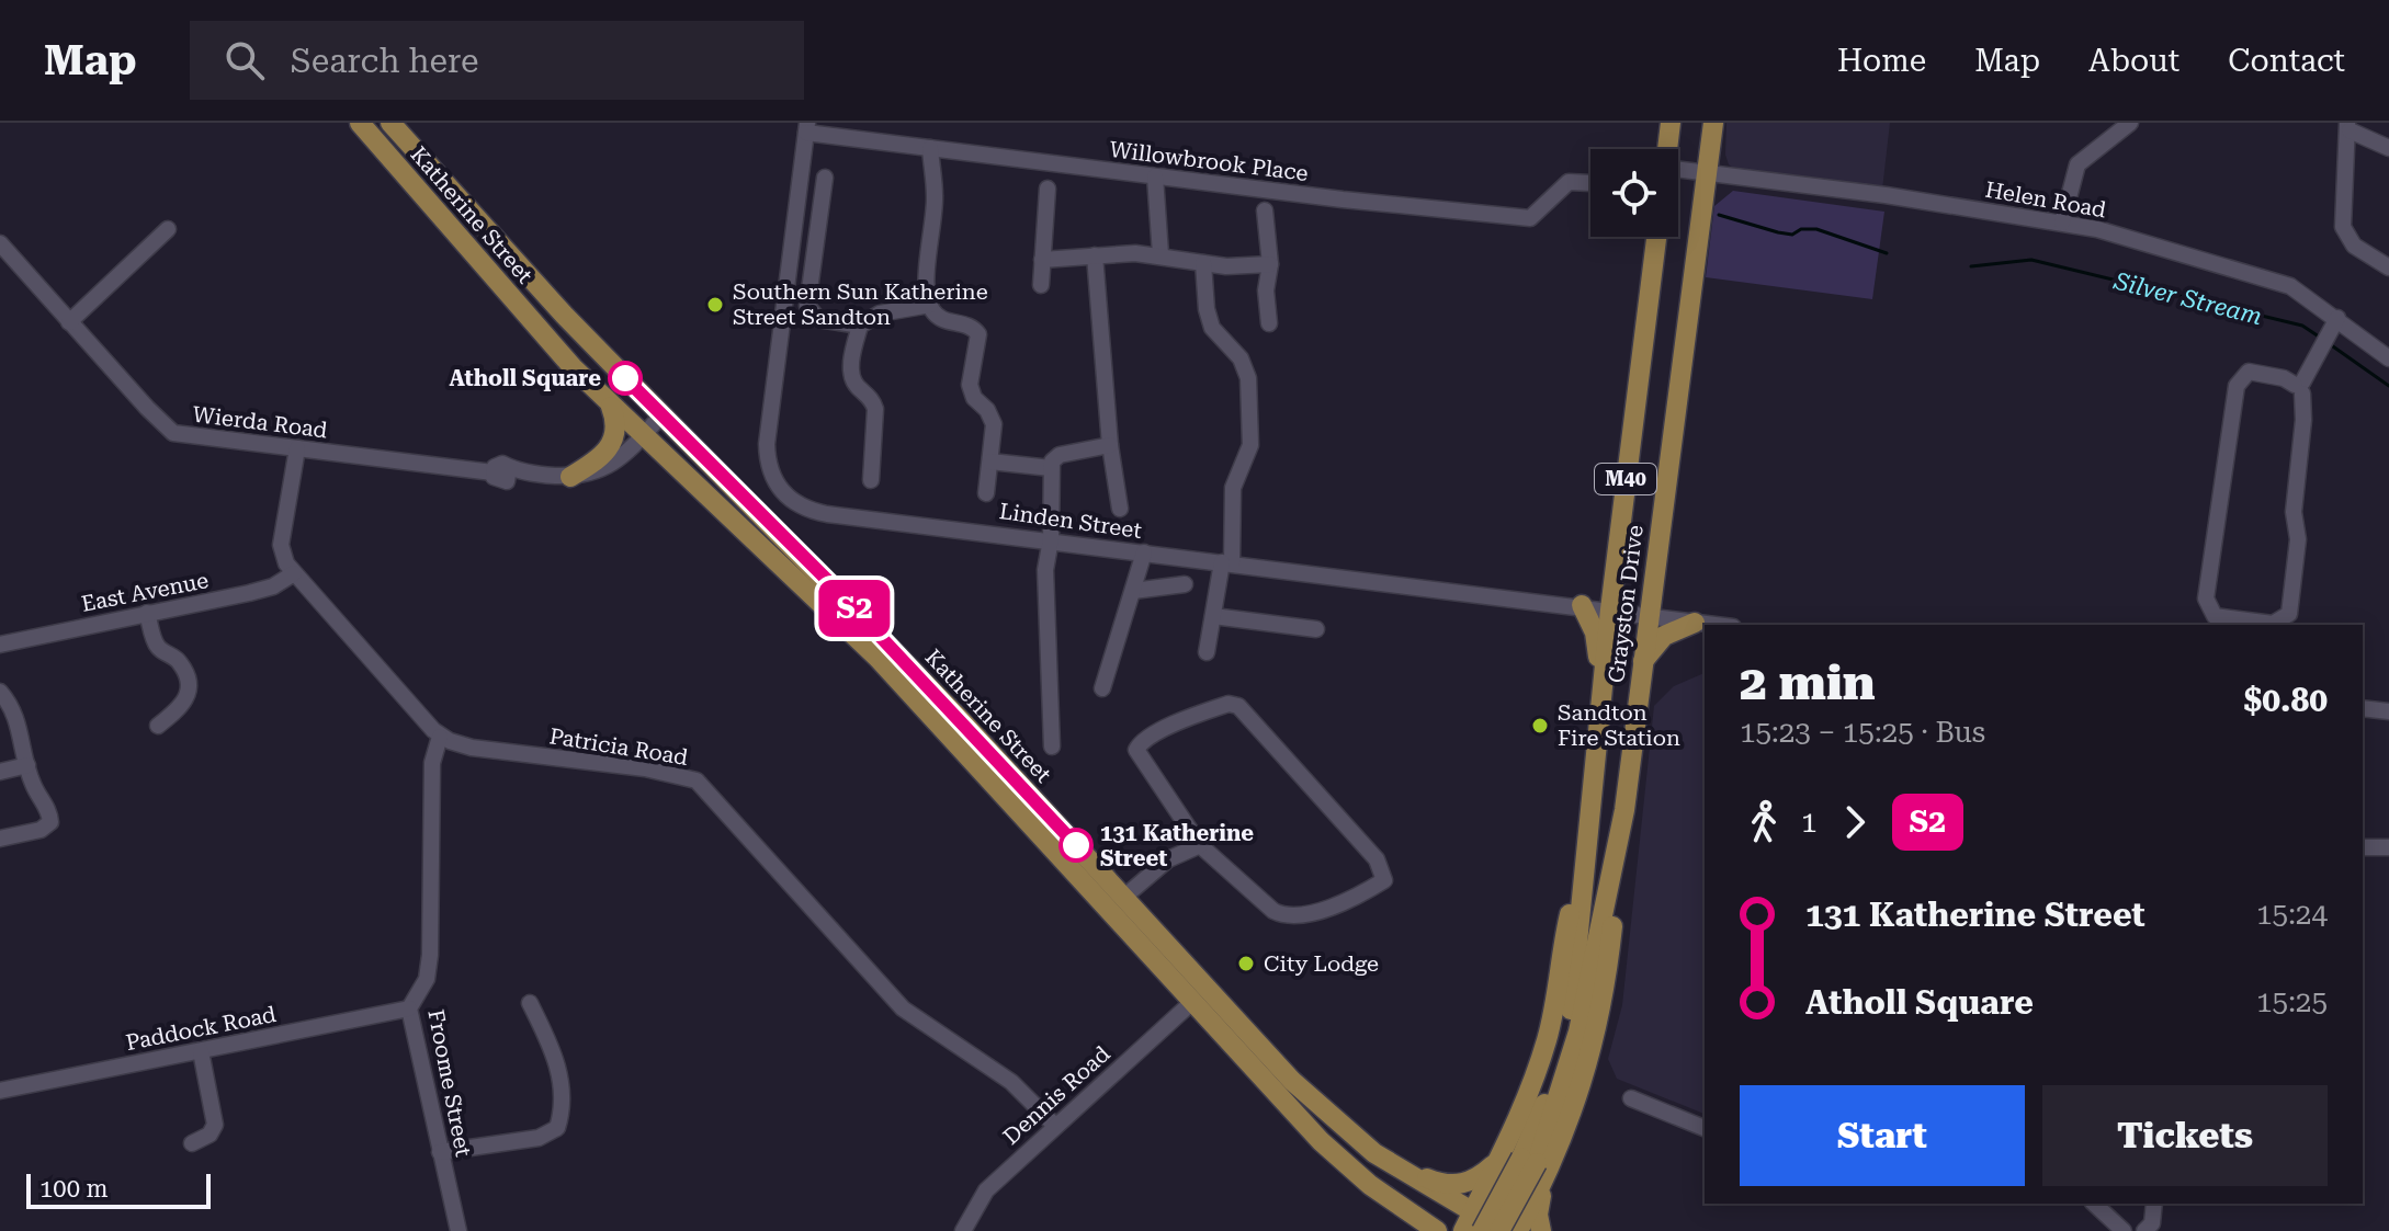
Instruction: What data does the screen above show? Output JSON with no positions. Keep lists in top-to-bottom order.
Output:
{
  "streets": {
    "main road": ["Katherine Street", "M40", "Grayston Drive"],
    "street": [
      "Willowbrook Place",
      "Helen Road",
      "Wierda Road",
      "Linden Street",
      "East Avenue",
      "Patricia Road",
      "Paddock Road",
      "Froome Street",
      "Dennis Road"
    ]
  },
  "crossings": [
    ["Willowbrook Place", "Linden Street"],
    ["Helen Road", "Grayston Drive"],
    ["Katherine Street", "Grayston Drive"],
    ["Katherine Street", "Dennis Road"],
    ["Linden Street", "Grayston Drive"],
    ["Patricia Road", "Froome Street"],
    ["Patricia Road", "Dennis Road"],
    ["Paddock Road", "Froome Street"]
  ],
  "water": ["Silver Stream"],
  "places": [
    "Southern Sun Katherine Street Sandton",
    "Atholl Square",
    "Sandton Fire Station",
    "131 Katherine Street",
    "City Lodge"
  ],
  "lines": ["bus line S2"],
  "scale_bar": "100 m",
  "page": {
    "header": "Map",
    "search": "Search here",
    "nav": [
      "Home",
      "Map",
      "About",
      "Contact"
    ],
    "on_map": "S2",
    "heading": ["2 min", "15:23 – 15:25 · Bus", "$0.80"],
    "legs": ["1", "S2"],
    "list": [
      {
        "name": "131 Katherine Street",
        "value": "15:24"
      },
      {
        "name": "Atholl Square",
        "value": "15:25"
      }
    ],
    "buttons": ["Start", "Tickets"],
    "scale": "100 m"
  }
}
